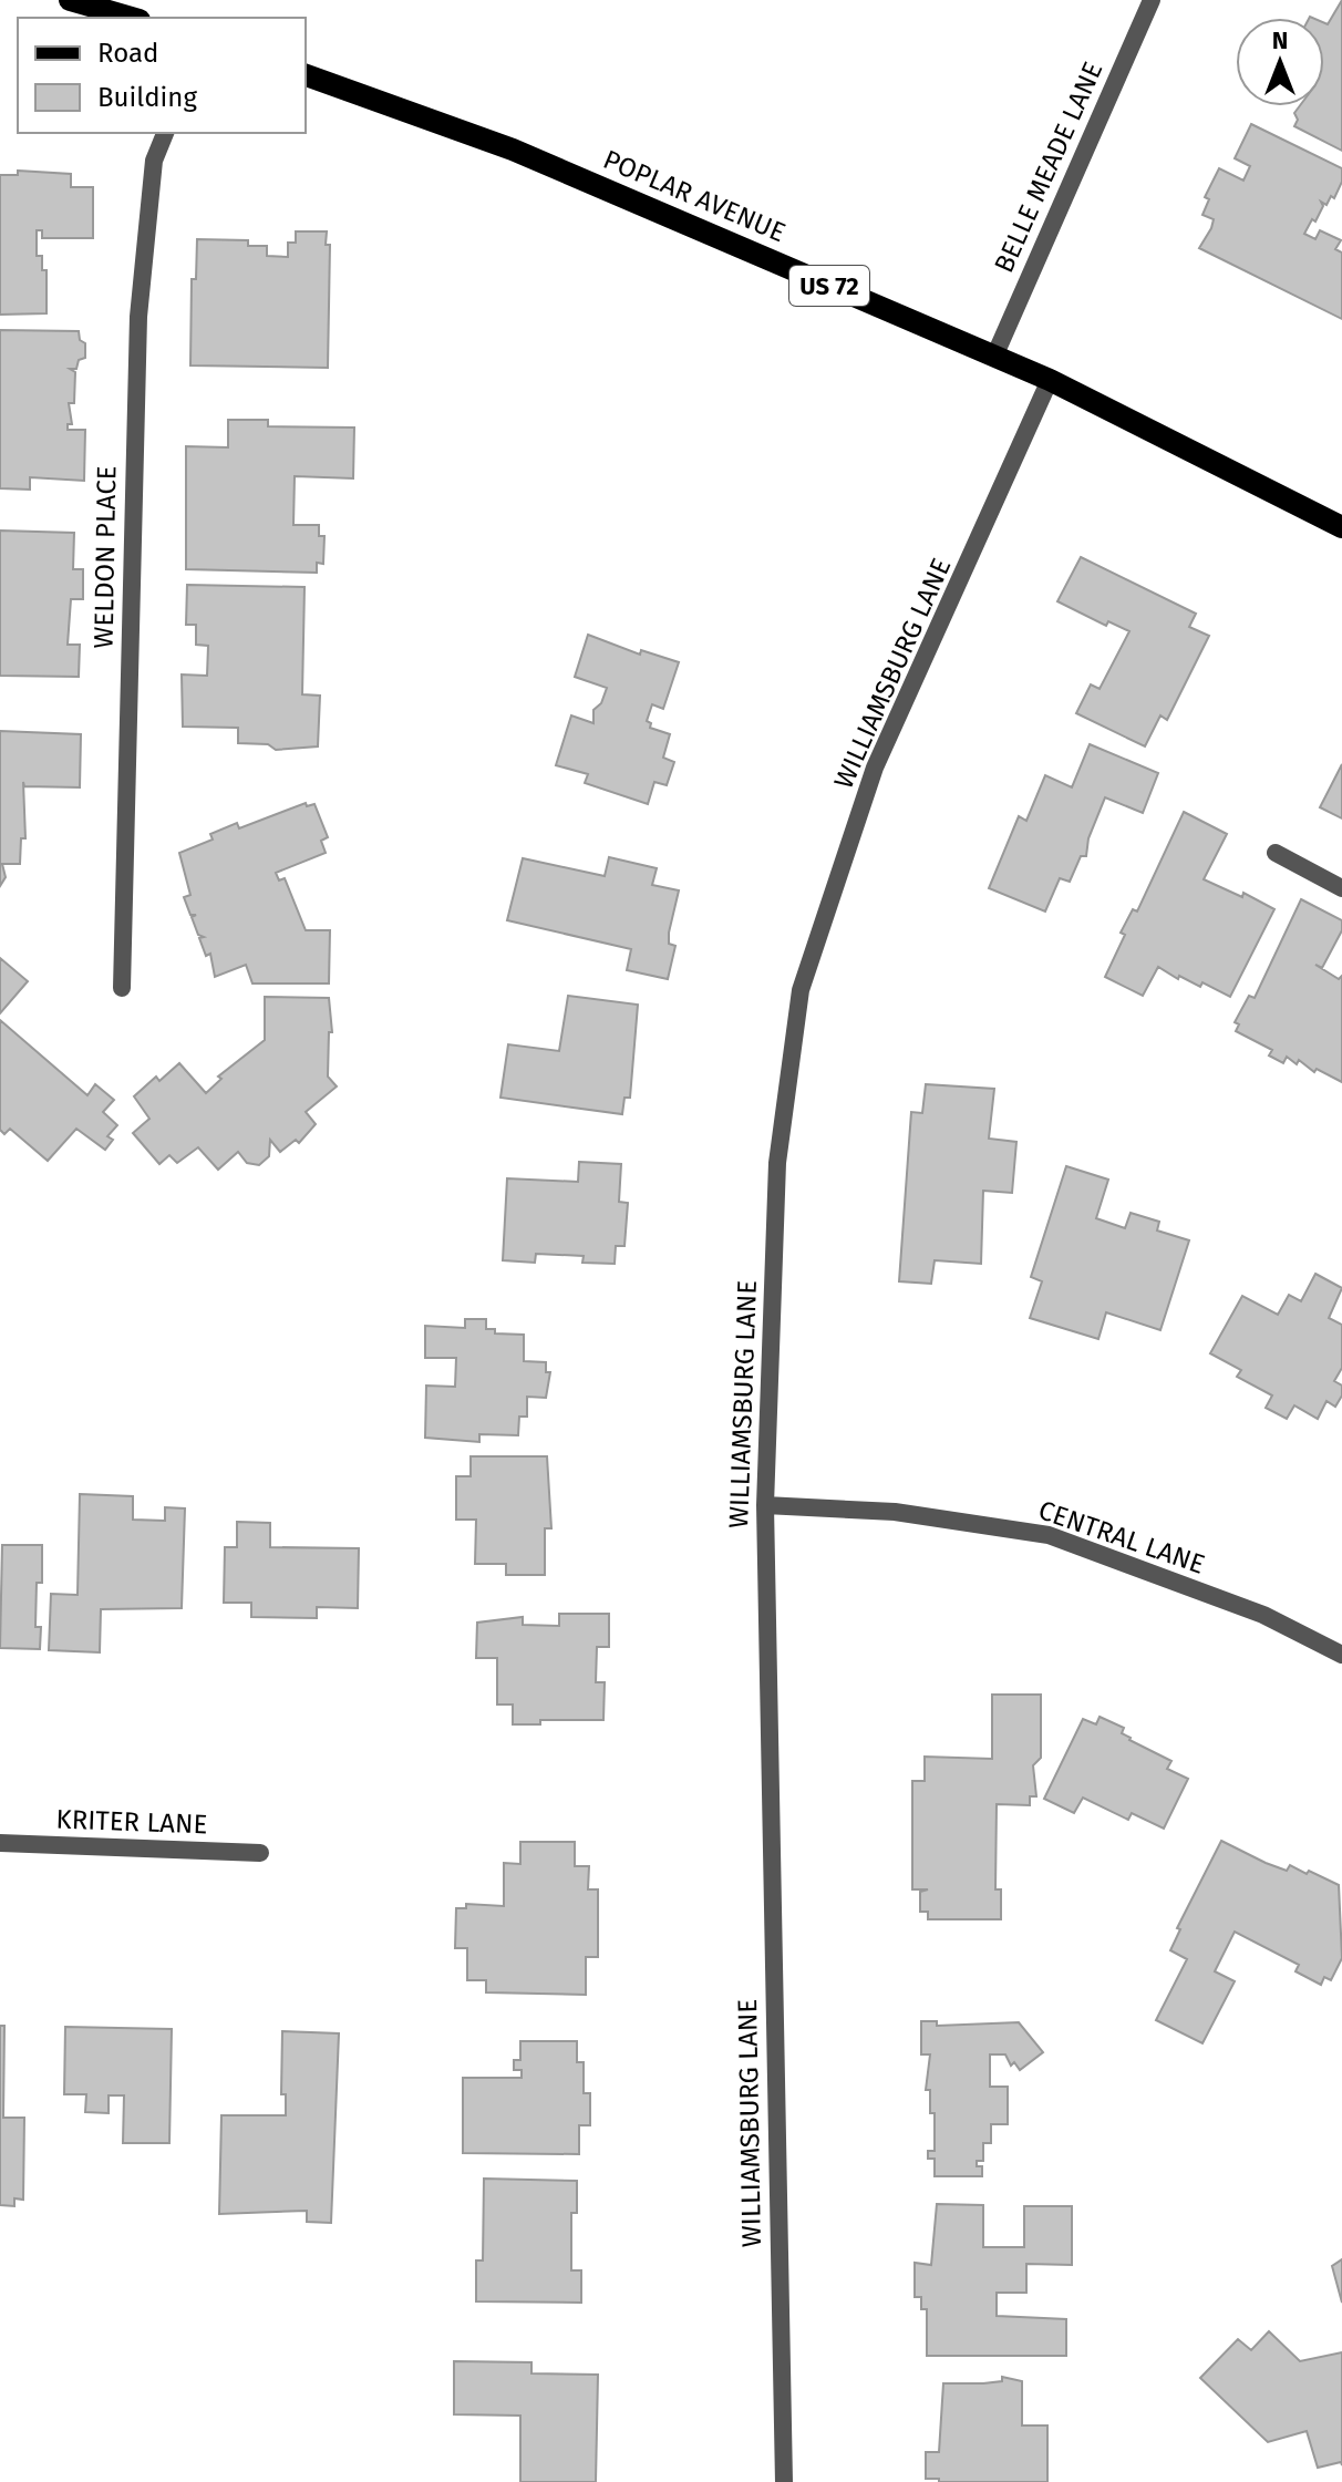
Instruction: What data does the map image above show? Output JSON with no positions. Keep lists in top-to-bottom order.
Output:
{
  "streets": {
    "main road": ["POPLAR AVENUE", "US 72"],
    "street": [
      "BELLE MEADE LANE",
      "WELDON PLACE",
      "WILLIAMSBURG LANE",
      "CENTRAL LANE",
      "KRITER LANE"
    ]
  },
  "crossings": [
    ["BELLE MEADE LANE", "POPLAR AVENUE"],
    ["POPLAR AVENUE", "WILLIAMSBURG LANE"],
    ["WILLIAMSBURG LANE", "CENTRAL LANE"]
  ],
  "legend": ["Road", "Building"],
  "north": "top"
}
